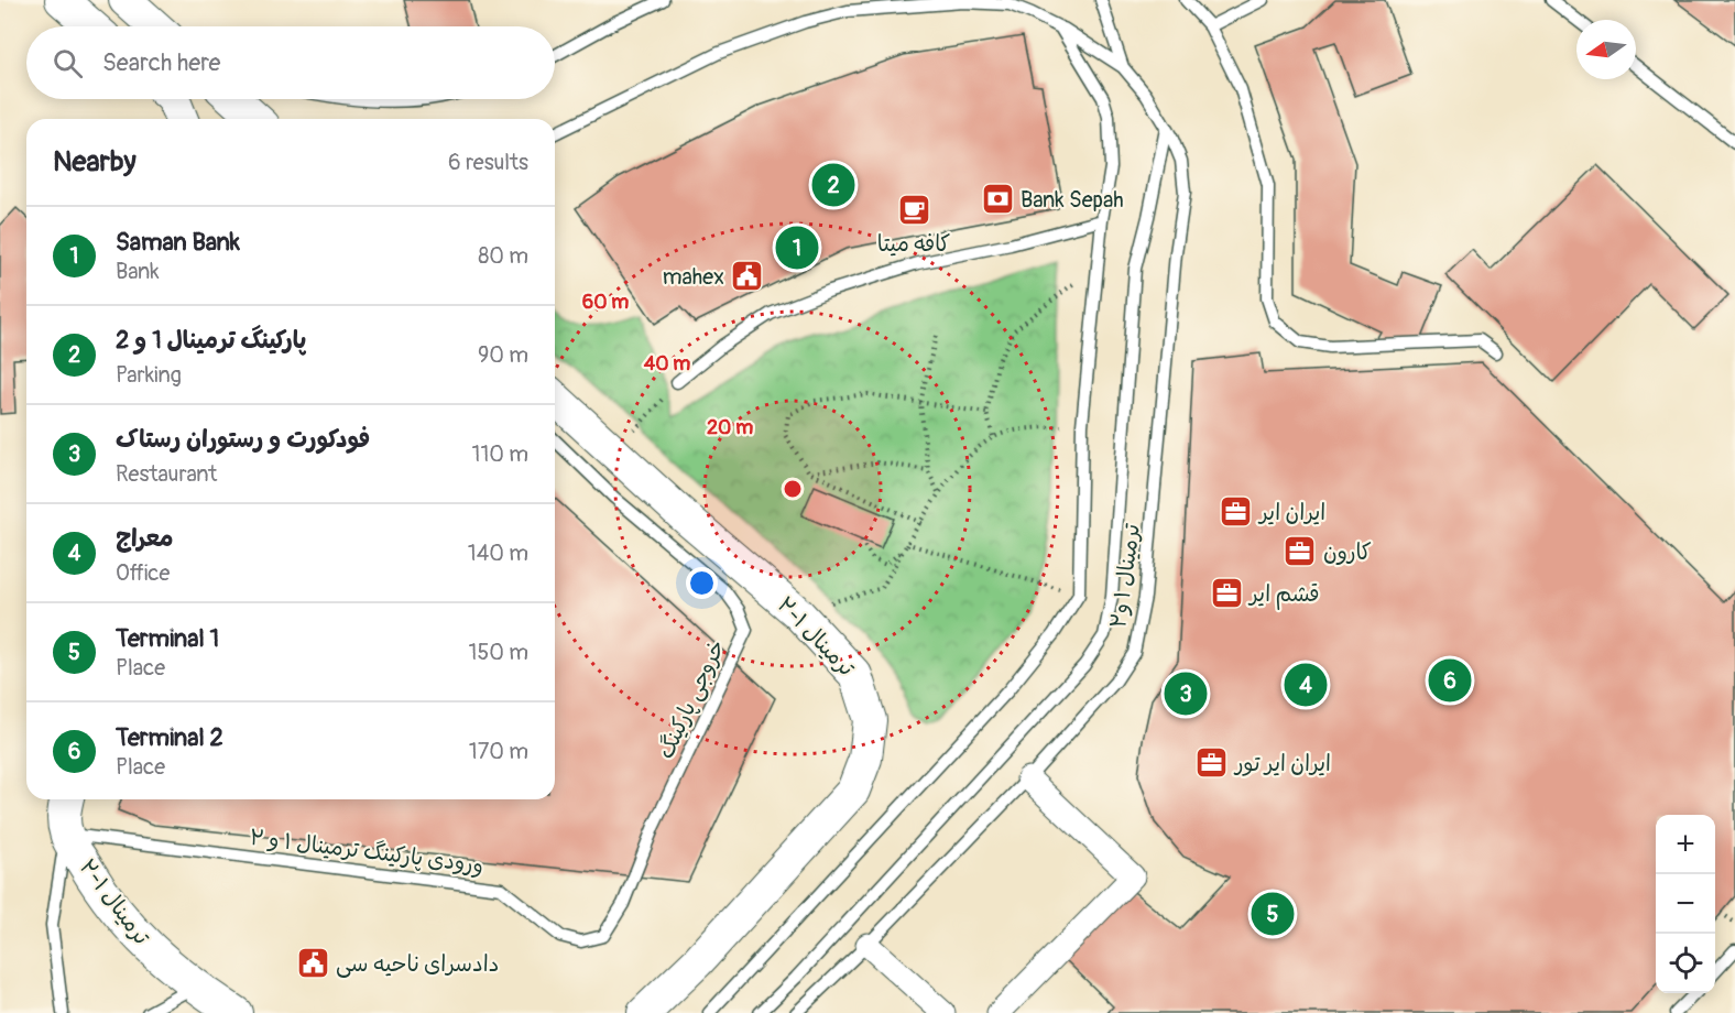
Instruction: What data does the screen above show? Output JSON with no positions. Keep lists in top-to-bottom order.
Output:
{
  "streets": {
    "main road": ["ترمینال ۱-۲"],
    "lane": ["ترمینال ۱ و۲", "خروجی پارکینگ", "ورودی پارکینگ ترمینال ۱ و ۲"]
  },
  "crossings": [
    ["ترمینال ۱-۲", "ورودی پارکینگ ترمینال ۱ و ۲"],
    ["خروجی پارکینگ", "ورودی پارکینگ ترمینال ۱ و ۲"]
  ],
  "places": {
    "bank": ["Bank Sepah"],
    "cafe": ["کافه میتا"],
    "public building": ["mahex", "دادسرای ناحیه سی"],
    "office": [
      "ایران ایر",
      "کارون",
      "قشم ایر",
      "ایران ایر تور"
    ]
  },
  "north": "left",
  "page": {
    "search": "Search here",
    "heading": ["Nearby", "6 results"],
    "pins": [
      "2",
      "1",
      "6",
      "4",
      "3",
      "5"
    ],
    "list": [
      {
        "mark": "1",
        "name": "Saman Bank",
        "note": "Bank",
        "value": "80 m"
      },
      {
        "mark": "2",
        "name": "پارکینگ ترمینال 1 و 2",
        "note": "Parking",
        "value": "90 m"
      },
      {
        "mark": "3",
        "name": "فودکورت و رستوران رستاک",
        "note": "Restaurant",
        "value": "110 m"
      },
      {
        "mark": "4",
        "name": "معراج",
        "note": "Office",
        "value": "140 m"
      },
      {
        "mark": "5",
        "name": "Terminal 1",
        "note": "Place",
        "value": "150 m"
      },
      {
        "mark": "6",
        "name": "Terminal 2",
        "note": "Place",
        "value": "170 m"
      }
    ],
    "map_buttons": ["+", "−"]
  },
  "rings": ["60 m", "40 m", "20 m"]
}
